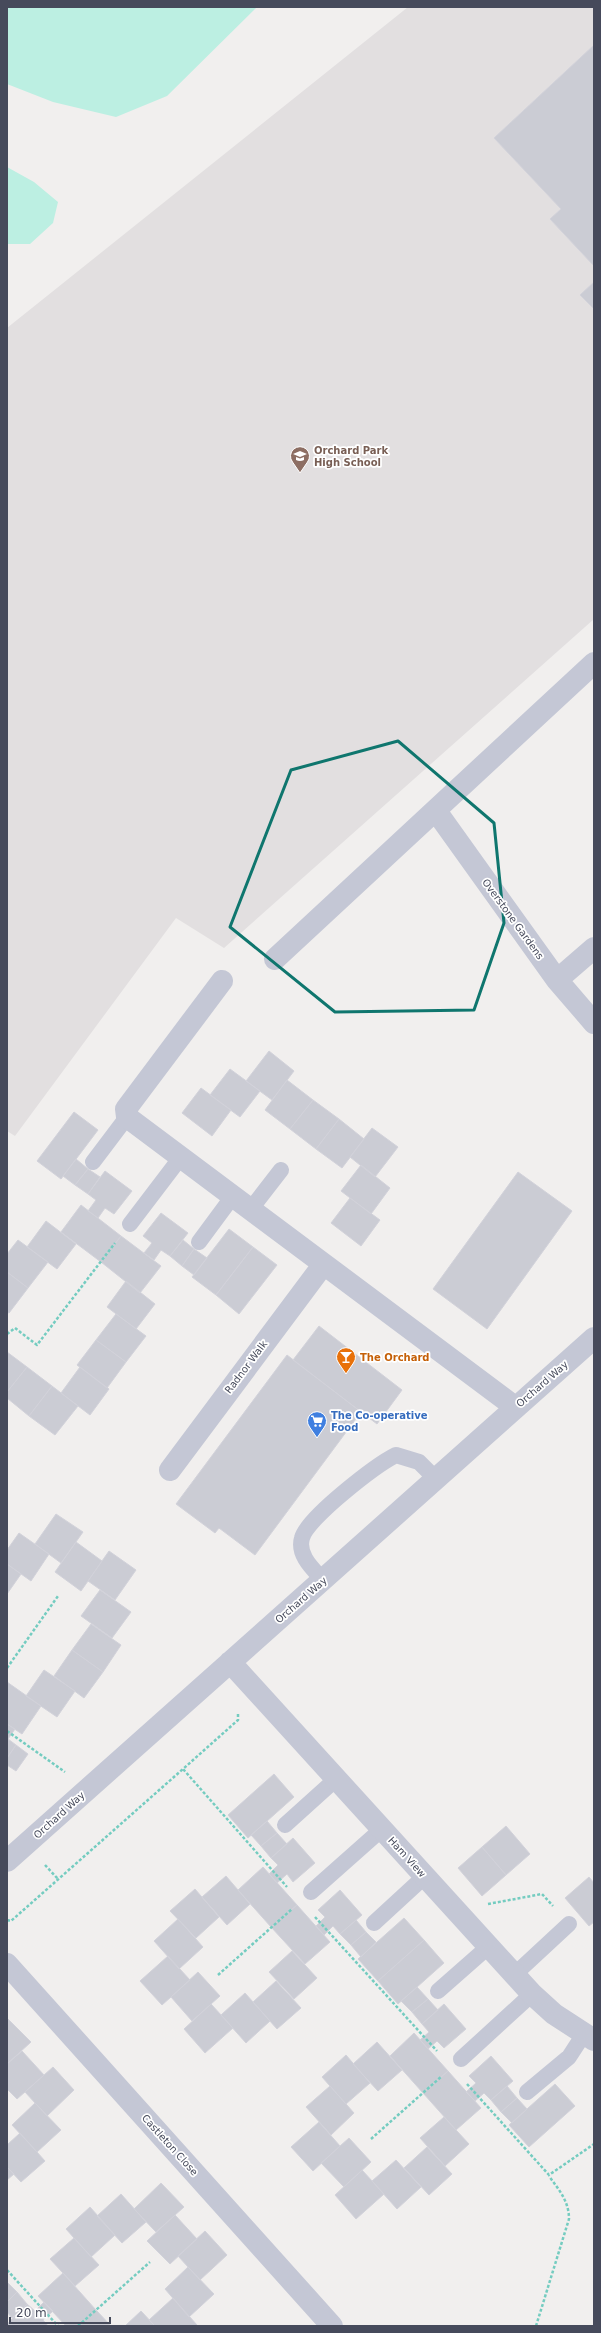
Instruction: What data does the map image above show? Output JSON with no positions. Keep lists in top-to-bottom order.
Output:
{
  "streets": {
    "street": [
      "Overstone Gardens",
      "Radnor Walk",
      "Orchard Way",
      "Ham View",
      "Castleton Close"
    ]
  },
  "crossings": [
    ["Orchard Way", "Ham View"]
  ],
  "places": {
    "school or university": ["Orchard Park High School"],
    "bar": ["The Orchard"],
    "supermarket": ["The Co-operative Food"]
  },
  "scale_bar": "20 m"
}
